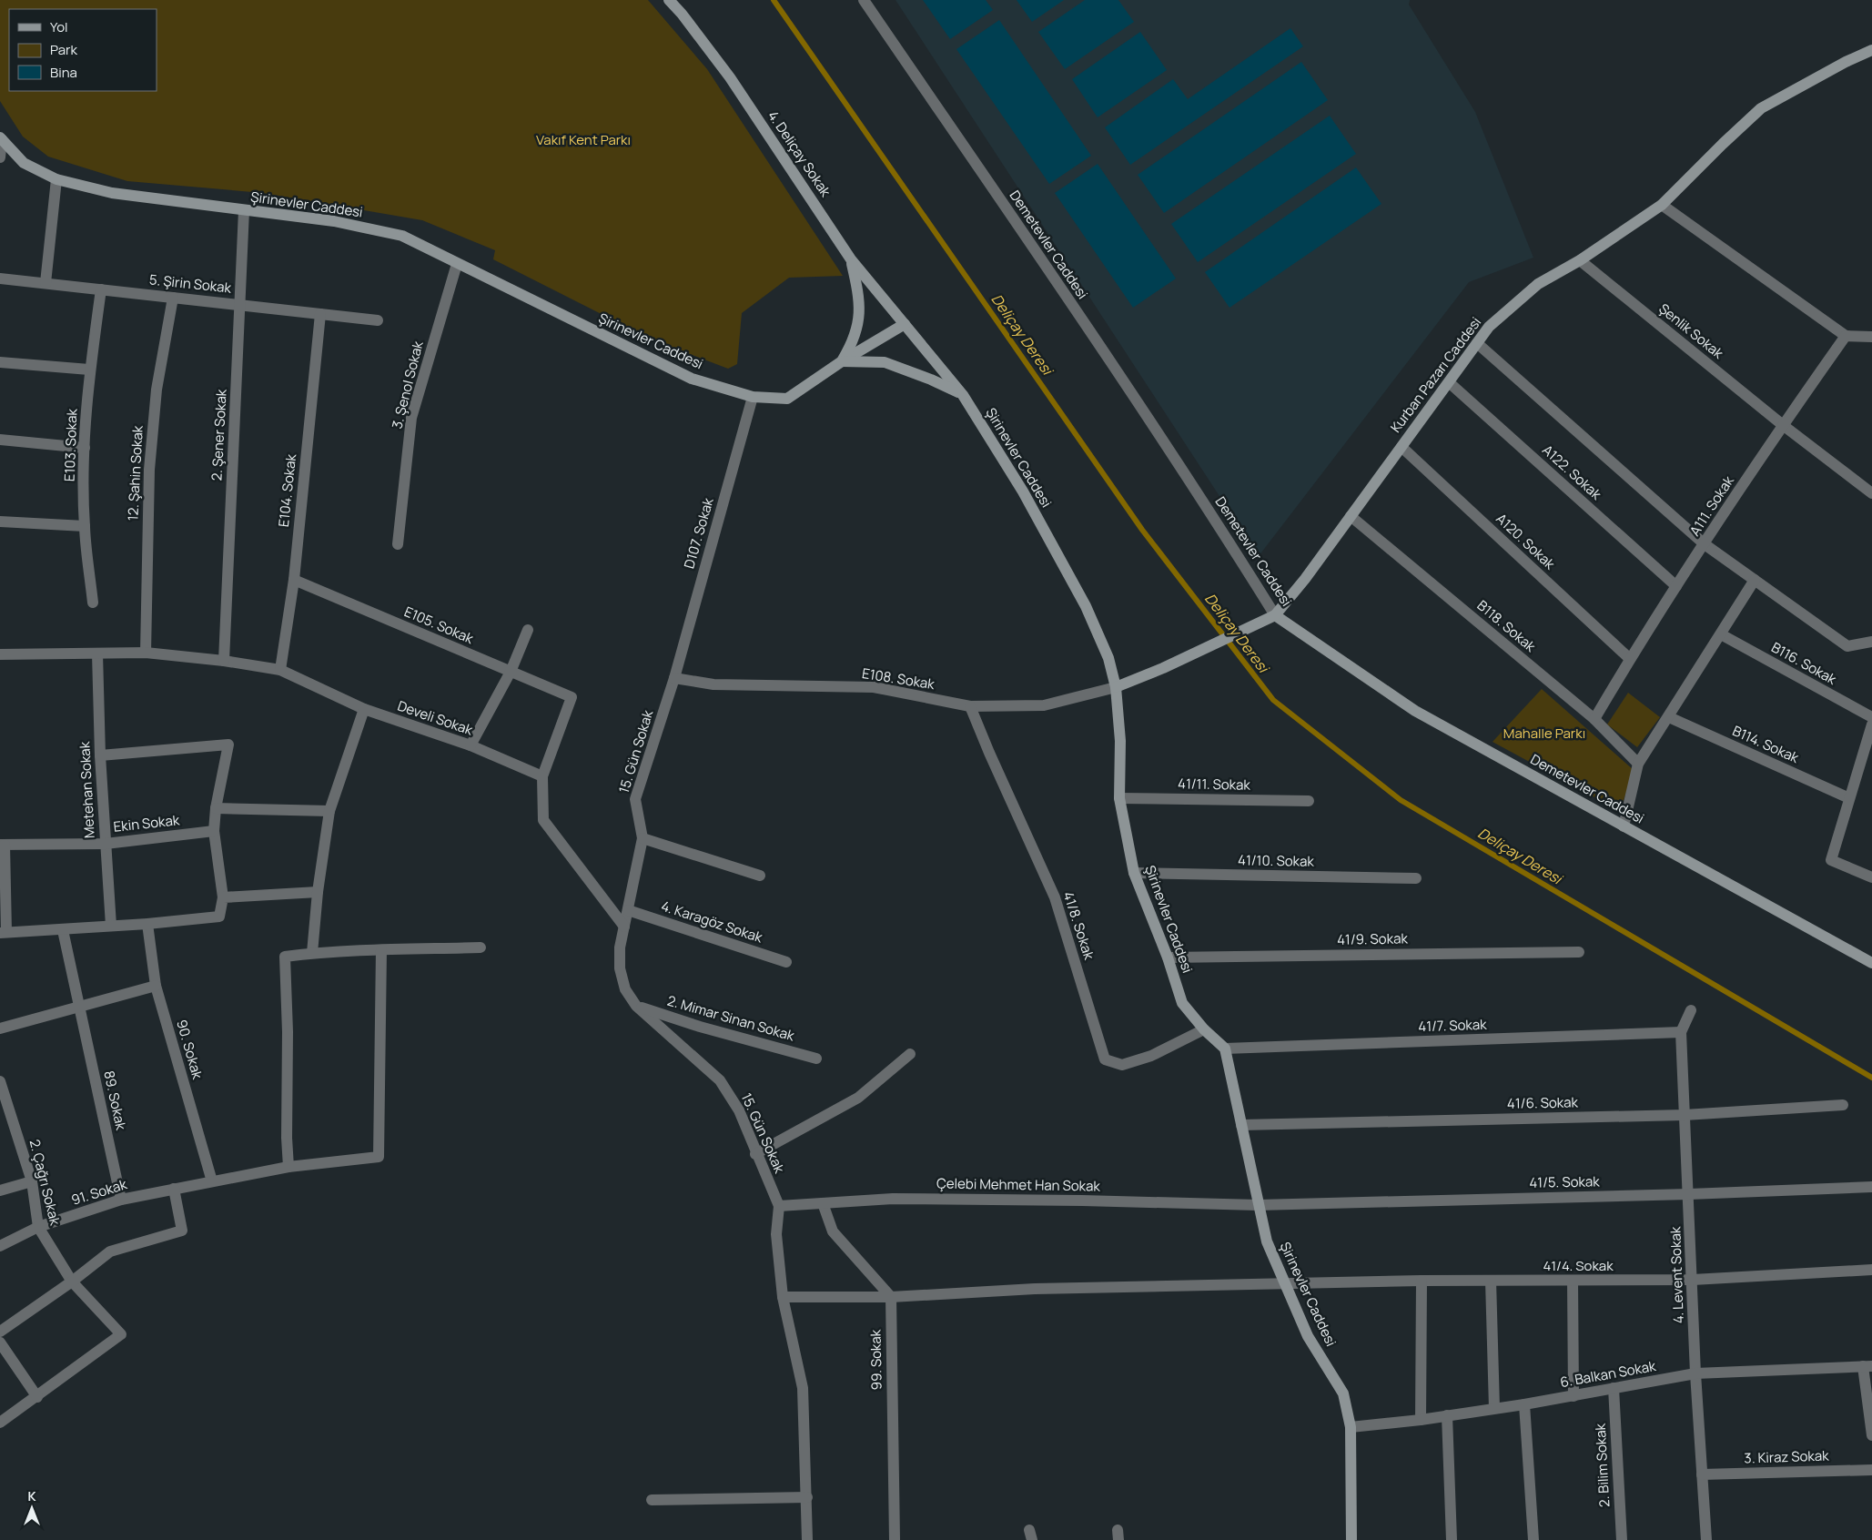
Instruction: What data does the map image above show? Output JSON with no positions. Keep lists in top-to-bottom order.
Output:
{
  "streets": {
    "main road": [
      "4. Deliçay Sokak",
      "Şirinevler Caddesi",
      "Demetevler Caddesi",
      "Kurban Pazarı Caddesi"
    ],
    "street": [
      "5. Şirin Sokak",
      "Şenlik Sokak",
      "3. Şenol Sokak",
      "2. Şener Sokak",
      "E103. Sokak",
      "A122. Sokak",
      "12. Şahin Sokak",
      "E104. Sokak",
      "A111. Sokak",
      "D107. Sokak",
      "A120. Sokak",
      "E105. Sokak",
      "B118. Sokak",
      "B116. Sokak",
      "E108. Sokak",
      "Develi Sokak",
      "B114. Sokak",
      "15. Gün Sokak",
      "41/11. Sokak",
      "Metehan Sokak",
      "Ekin Sokak",
      "41/10. Sokak",
      "4. Karagöz Sokak",
      "41/8. Sokak",
      "41/9. Sokak",
      "2. Mimar Sinan Sokak",
      "41/7. Sokak",
      "90. Sokak",
      "89. Sokak",
      "41/6. Sokak",
      "2. Çağrı Sokak",
      "41/5. Sokak",
      "Çelebi Mehmet Han Sokak",
      "91. Sokak",
      "41/4. Sokak",
      "4. Levent Sokak",
      "99. Sokak",
      "6. Balkan Sokak",
      "3. Kiraz Sokak",
      "2. Bilim Sokak"
    ]
  },
  "crossings": [
    ["4. Deliçay Sokak", "Şirinevler Caddesi"],
    ["Şirinevler Caddesi", "Kurban Pazarı Caddesi"],
    ["Şirinevler Caddesi", "3. Şenol Sokak"],
    ["Şirinevler Caddesi", "2. Şener Sokak"],
    ["Şirinevler Caddesi", "D107. Sokak"],
    ["Şirinevler Caddesi", "E108. Sokak"],
    ["Şirinevler Caddesi", "41/11. Sokak"],
    ["Şirinevler Caddesi", "41/10. Sokak"],
    ["Şirinevler Caddesi", "41/8. Sokak"],
    ["Şirinevler Caddesi", "41/9. Sokak"],
    ["Şirinevler Caddesi", "41/7. Sokak"],
    ["Şirinevler Caddesi", "41/6. Sokak"],
    ["Şirinevler Caddesi", "41/5. Sokak"],
    ["Şirinevler Caddesi", "Çelebi Mehmet Han Sokak"],
    ["Şirinevler Caddesi", "41/4. Sokak"],
    ["Şirinevler Caddesi", "6. Balkan Sokak"],
    ["Demetevler Caddesi", "Kurban Pazarı Caddesi"],
    ["5. Şirin Sokak", "2. Şener Sokak"],
    ["5. Şirin Sokak", "E103. Sokak"],
    ["5. Şirin Sokak", "12. Şahin Sokak"],
    ["5. Şirin Sokak", "E104. Sokak"],
    ["Şenlik Sokak", "Kurban Pazarı Caddesi"],
    ["Şenlik Sokak", "A111. Sokak"],
    ["Kurban Pazarı Caddesi", "A122. Sokak"],
    ["Kurban Pazarı Caddesi", "A120. Sokak"],
    ["Kurban Pazarı Caddesi", "B118. Sokak"],
    ["Kurban Pazarı Caddesi", "E108. Sokak"],
    ["2. Şener Sokak", "Develi Sokak"],
    ["A122. Sokak", "A111. Sokak"],
    ["12. Şahin Sokak", "Develi Sokak"],
    ["E104. Sokak", "E105. Sokak"],
    ["E104. Sokak", "Develi Sokak"],
    ["A111. Sokak", "A120. Sokak"],
    ["A111. Sokak", "B118. Sokak"],
    ["D107. Sokak", "E108. Sokak"],
    ["D107. Sokak", "15. Gün Sokak"],
    ["E105. Sokak", "Develi Sokak"],
    ["E108. Sokak", "15. Gün Sokak"],
    ["E108. Sokak", "41/8. Sokak"],
    ["Develi Sokak", "Metehan Sokak"],
    ["15. Gün Sokak", "4. Karagöz Sokak"],
    ["15. Gün Sokak", "2. Mimar Sinan Sokak"],
    ["15. Gün Sokak", "Çelebi Mehmet Han Sokak"],
    ["Metehan Sokak", "Ekin Sokak"],
    ["41/7. Sokak", "4. Levent Sokak"],
    ["90. Sokak", "91. Sokak"],
    ["89. Sokak", "91. Sokak"],
    ["41/6. Sokak", "4. Levent Sokak"],
    ["2. Çağrı Sokak", "91. Sokak"],
    ["41/5. Sokak", "Çelebi Mehmet Han Sokak"],
    ["41/5. Sokak", "4. Levent Sokak"],
    ["41/4. Sokak", "4. Levent Sokak"],
    ["41/4. Sokak", "99. Sokak"],
    ["4. Levent Sokak", "6. Balkan Sokak"],
    ["4. Levent Sokak", "3. Kiraz Sokak"],
    ["6. Balkan Sokak", "2. Bilim Sokak"]
  ],
  "water": ["Deliçay Deresi"],
  "parks": ["Vakıf Kent Parkı", "Mahalle Parkı"],
  "legend": ["Yol", "Park", "Bina"],
  "north": "top"
}
